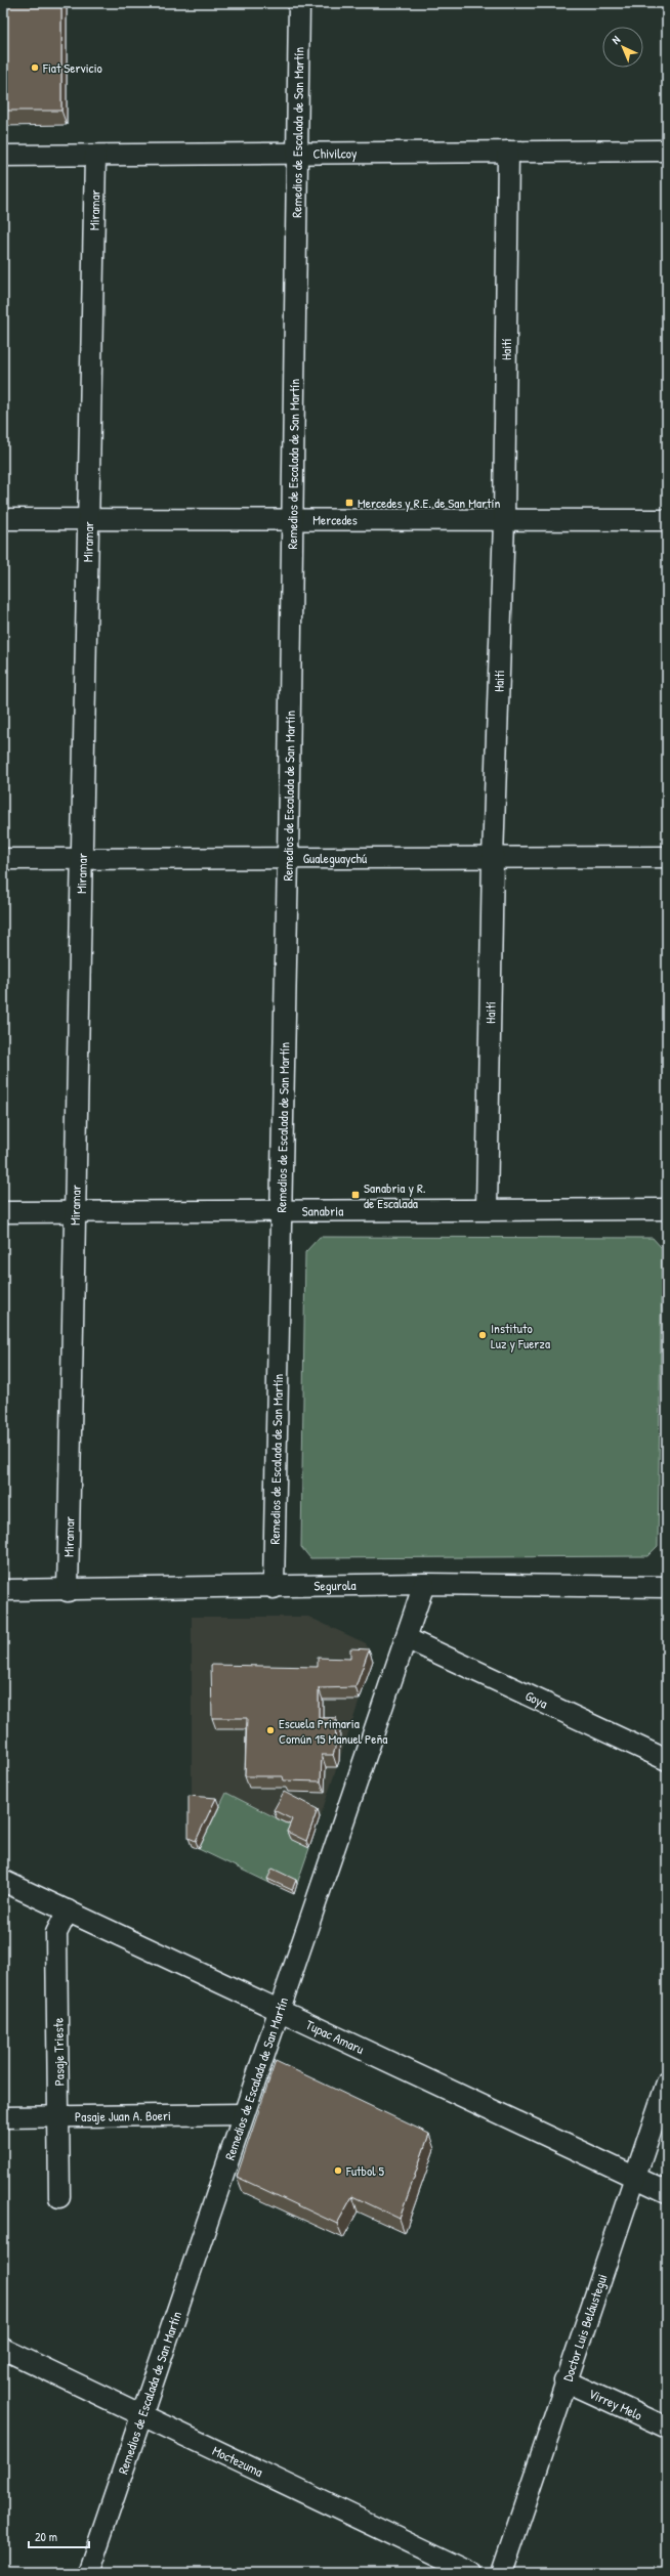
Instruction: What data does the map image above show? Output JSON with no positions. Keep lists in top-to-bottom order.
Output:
{
  "streets": {
    "street": [
      "Remedios de Escalada de San Martín",
      "Chivilcoy",
      "Miramar",
      "Haití",
      "Mercedes",
      "Gualeguaychú",
      "Sanabria",
      "Segurola",
      "Goya",
      "Tupac Amaru",
      "Pasaje Trieste",
      "Pasaje Juan A. Boeri",
      "Doctor Luis Beláustegui",
      "Virrey Melo",
      "Moctezuma"
    ]
  },
  "crossings": [
    ["Remedios de Escalada de San Martín", "Chivilcoy"],
    ["Remedios de Escalada de San Martín", "Mercedes"],
    ["Remedios de Escalada de San Martín", "Gualeguaychú"],
    ["Remedios de Escalada de San Martín", "Sanabria"],
    ["Remedios de Escalada de San Martín", "Segurola"],
    ["Remedios de Escalada de San Martín", "Goya"],
    ["Remedios de Escalada de San Martín", "Tupac Amaru"],
    ["Remedios de Escalada de San Martín", "Pasaje Juan A. Boeri"],
    ["Remedios de Escalada de San Martín", "Moctezuma"],
    ["Chivilcoy", "Miramar"],
    ["Chivilcoy", "Haití"],
    ["Miramar", "Mercedes"],
    ["Miramar", "Gualeguaychú"],
    ["Miramar", "Sanabria"],
    ["Miramar", "Segurola"],
    ["Haití", "Mercedes"],
    ["Haití", "Gualeguaychú"],
    ["Haití", "Sanabria"],
    ["Tupac Amaru", "Pasaje Trieste"],
    ["Tupac Amaru", "Doctor Luis Beláustegui"],
    ["Pasaje Trieste", "Pasaje Juan A. Boeri"],
    ["Doctor Luis Beláustegui", "Virrey Melo"]
  ],
  "places": {
    "other": [
      "Fiat Servicio",
      "Instituto Luz y Fuerza",
      "Escuela Primaria Común 15 Manuel Peña",
      "Futbol 5"
    ],
    "transit": ["Mercedes y R.E. de San Martín", "Sanabria y R. de Escalada"]
  },
  "scale_bar": "20 m",
  "north": "top left"
}
